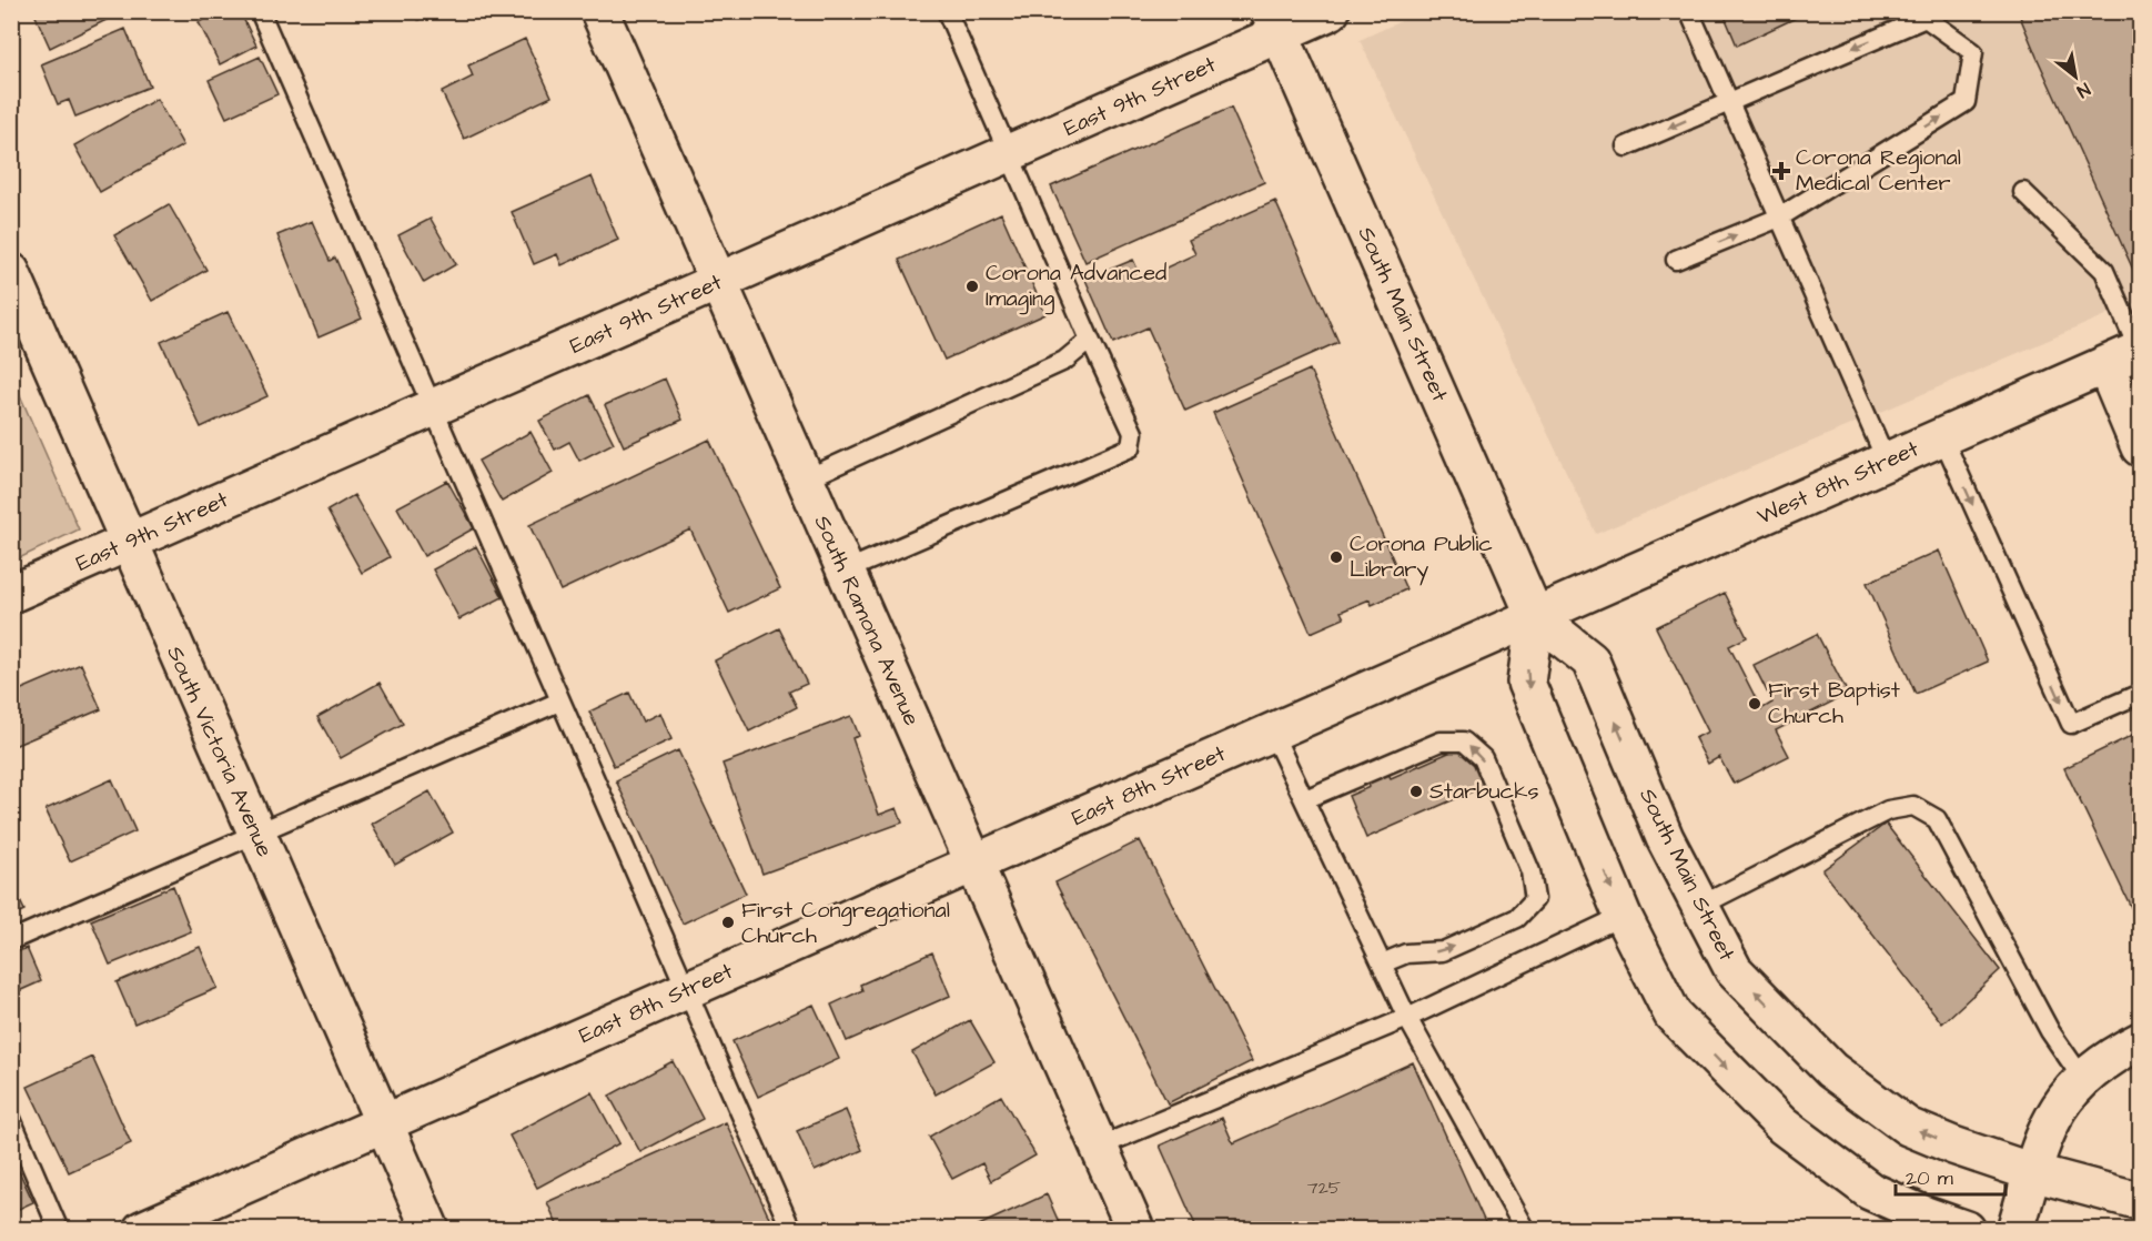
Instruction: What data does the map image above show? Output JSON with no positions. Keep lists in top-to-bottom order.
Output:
{
  "streets": {
    "street": [
      "East 9th Street",
      "South Main Street",
      "West 8th Street",
      "South Ramona Avenue",
      "South Victoria Avenue",
      "East 8th Street"
    ]
  },
  "crossings": [
    ["East 9th Street", "South Main Street"],
    ["East 9th Street", "South Ramona Avenue"],
    ["East 9th Street", "South Victoria Avenue"],
    ["South Main Street", "West 8th Street"],
    ["South Main Street", "East 8th Street"],
    ["West 8th Street", "East 8th Street"],
    ["South Ramona Avenue", "East 8th Street"],
    ["South Victoria Avenue", "East 8th Street"]
  ],
  "places": {
    "health": ["Corona Regional Medical Center"],
    "other": [
      "Corona Advanced Imaging",
      "Corona Public Library",
      "First Baptist Church",
      "Starbucks",
      "First Congregational Church"
    ]
  },
  "house_numbers": ["725"],
  "scale_bar": "20 m",
  "north": "bottom right"
}
